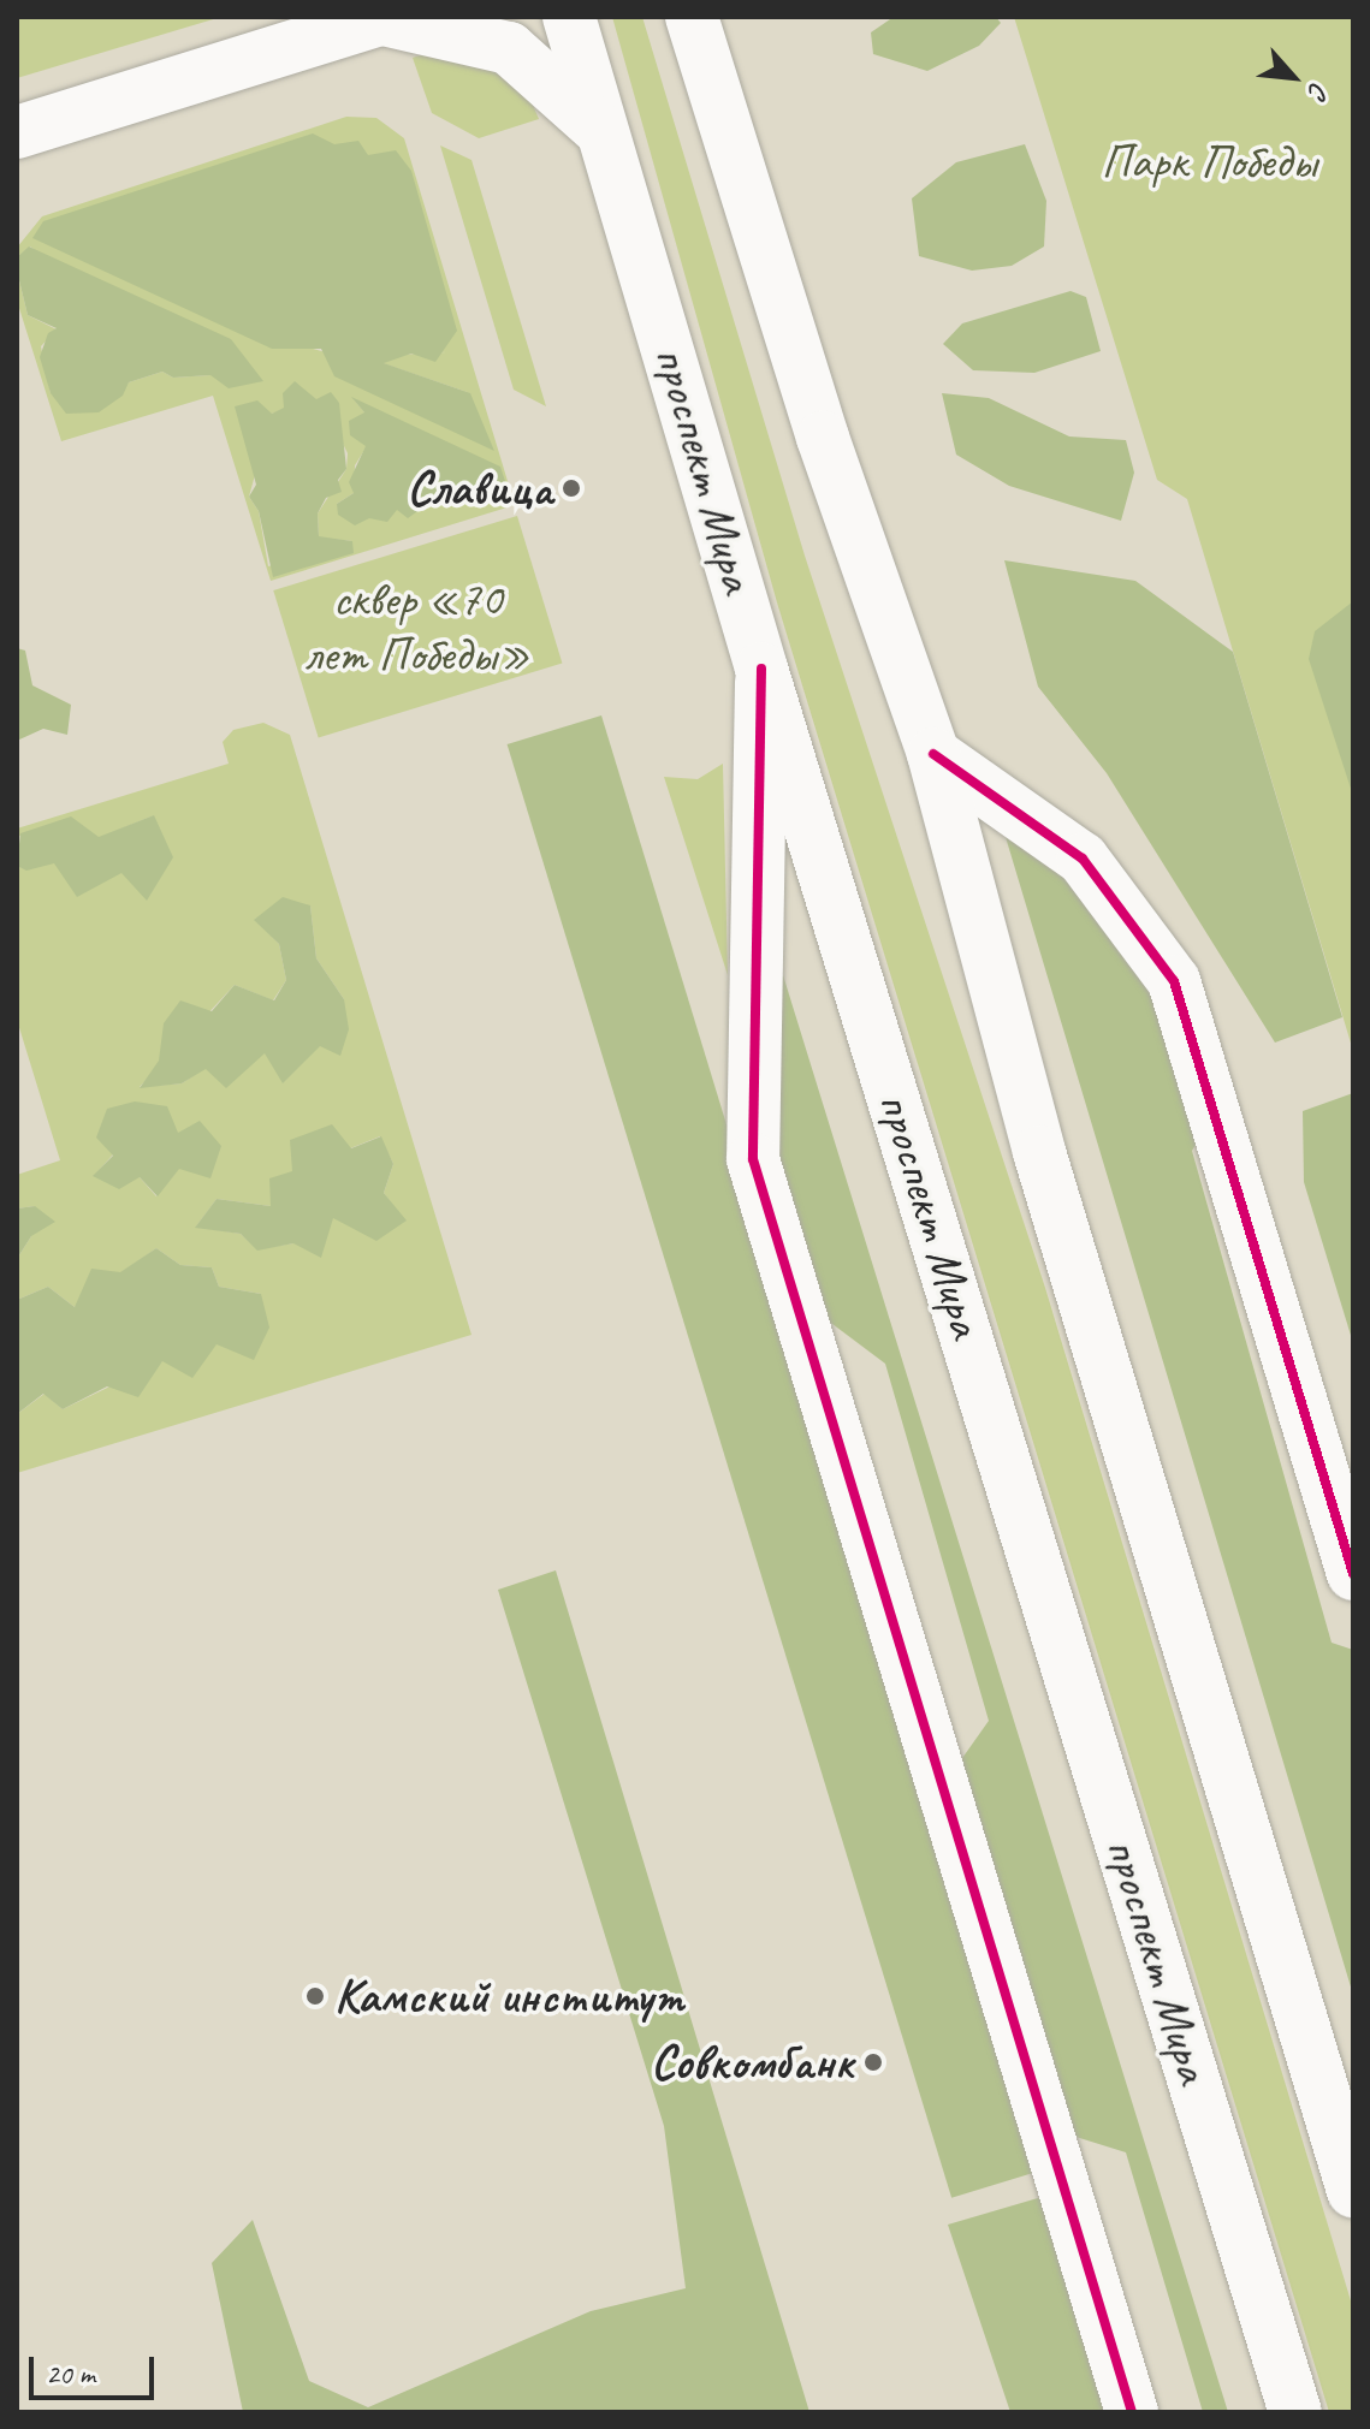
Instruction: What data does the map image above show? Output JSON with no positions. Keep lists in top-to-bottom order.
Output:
{
  "streets": {
    "main road": ["проспект Мира"]
  },
  "parks": ["Парк Победы", "сквер «70 лет Победы»"],
  "places": ["Славица", "Камский институт", "Совкомбанк"],
  "scale_bar": "20 m",
  "north": "bottom right"
}
